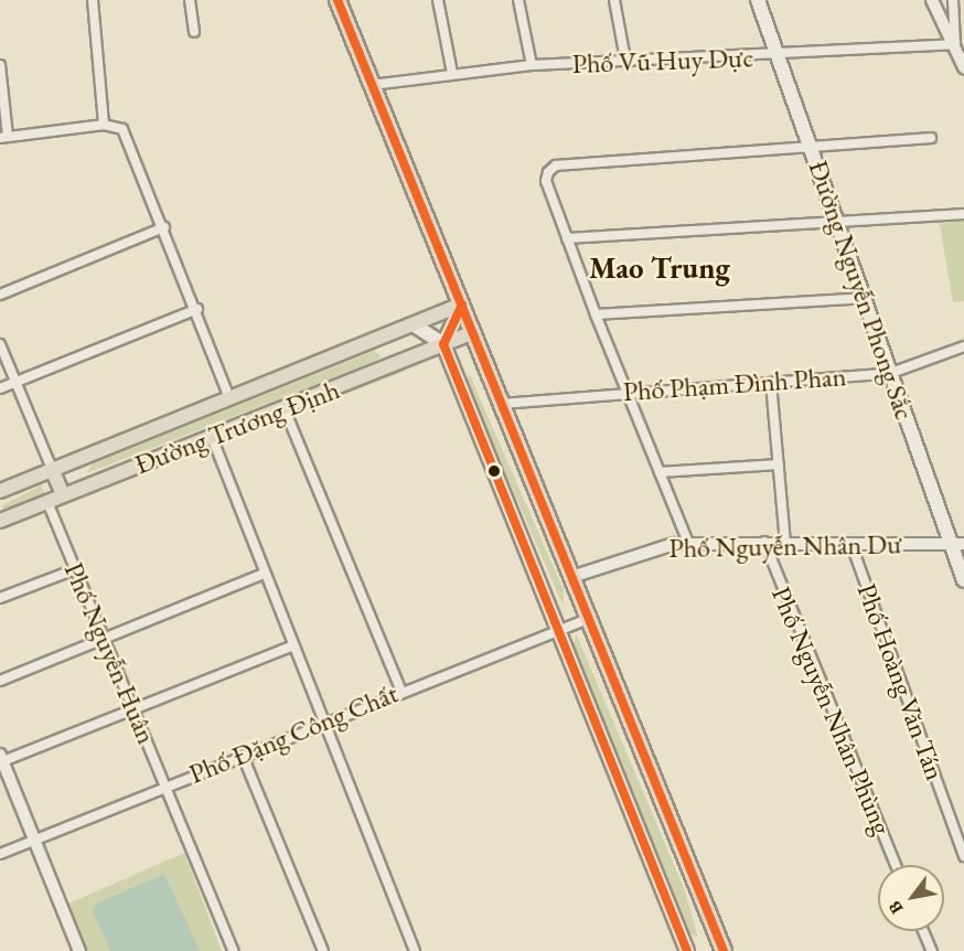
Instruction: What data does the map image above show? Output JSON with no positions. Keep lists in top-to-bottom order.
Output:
{
  "streets": {
    "main road": ["Đường Nguyễn Phong Sắc", "Đường Trương Định"],
    "street": [
      "Phố Vũ Huy Dực",
      "Phố Phạm Đình Phan",
      "Phố Nguyễn Nhân Dư",
      "Phố Nguyễn Huân",
      "Phố Hoàng Văn Tán",
      "Phố Nguyễn Nhân Phùng",
      "Phố Đặng Công Chất"
    ]
  },
  "crossings": [
    ["Phố Vũ Huy Dực", "Đường Nguyễn Phong Sắc"],
    ["Đường Nguyễn Phong Sắc", "Phố Phạm Đình Phan"],
    ["Đường Nguyễn Phong Sắc", "Phố Nguyễn Nhân Dư"],
    ["Đường Trương Định", "Phố Nguyễn Huân"],
    ["Phố Nguyễn Nhân Dư", "Phố Hoàng Văn Tán"],
    ["Phố Nguyễn Nhân Dư", "Phố Nguyễn Nhân Phùng"],
    ["Phố Nguyễn Huân", "Phố Đặng Công Chất"]
  ],
  "districts": ["Mao Trung"],
  "north": "bottom left"
}
